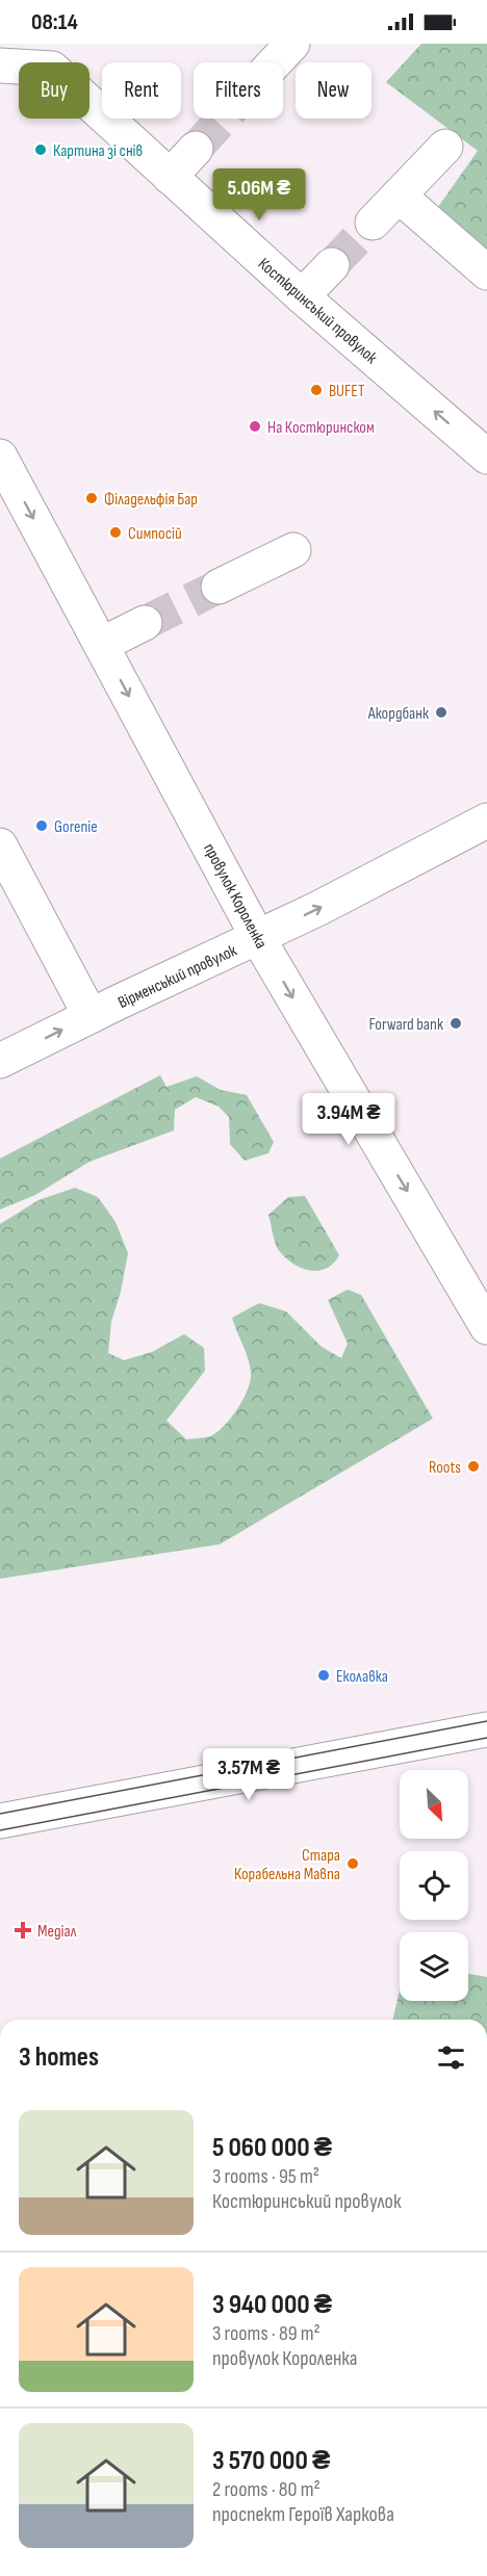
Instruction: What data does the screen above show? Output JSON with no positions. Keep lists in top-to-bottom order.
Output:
{
  "streets": {
    "street": ["Костюринський провулок", "провулок Короленка", "Вірменський провулок"]
  },
  "crossings": [
    ["провулок Короленка", "Вірменський провулок"]
  ],
  "one_way": ["провулок Короленка", "Вірменський провулок"],
  "places": {
    "other": [
      "Картина зі снів",
      "BUFET",
      "На Костюринском",
      "Філадельфія Бар",
      "Симпосій",
      "Акордбанк",
      "Gorenie",
      "Forward bank",
      "Roots",
      "Еколавка",
      "Стара Корабельна Мавпа"
    ],
    "health": ["Медіал"]
  },
  "north": "bottom right",
  "page": {
    "status": "08:14",
    "chip": [
      "Buy",
      "Rent",
      "Filters",
      "New"
    ],
    "price": ["5.06M ₴", "3.94M ₴", "3.57M ₴"],
    "heading": "3 homes",
    "list": [
      {
        "name": "5 060 000 ₴",
        "note": "3 rooms · 95 m² · Костюринський провулок"
      },
      {
        "name": "3 940 000 ₴",
        "note": "3 rooms · 89 m² · провулок Короленка"
      },
      {
        "name": "3 570 000 ₴",
        "note": "2 rooms · 80 m² · проспект Героїв Харкова"
      }
    ]
  }
}
